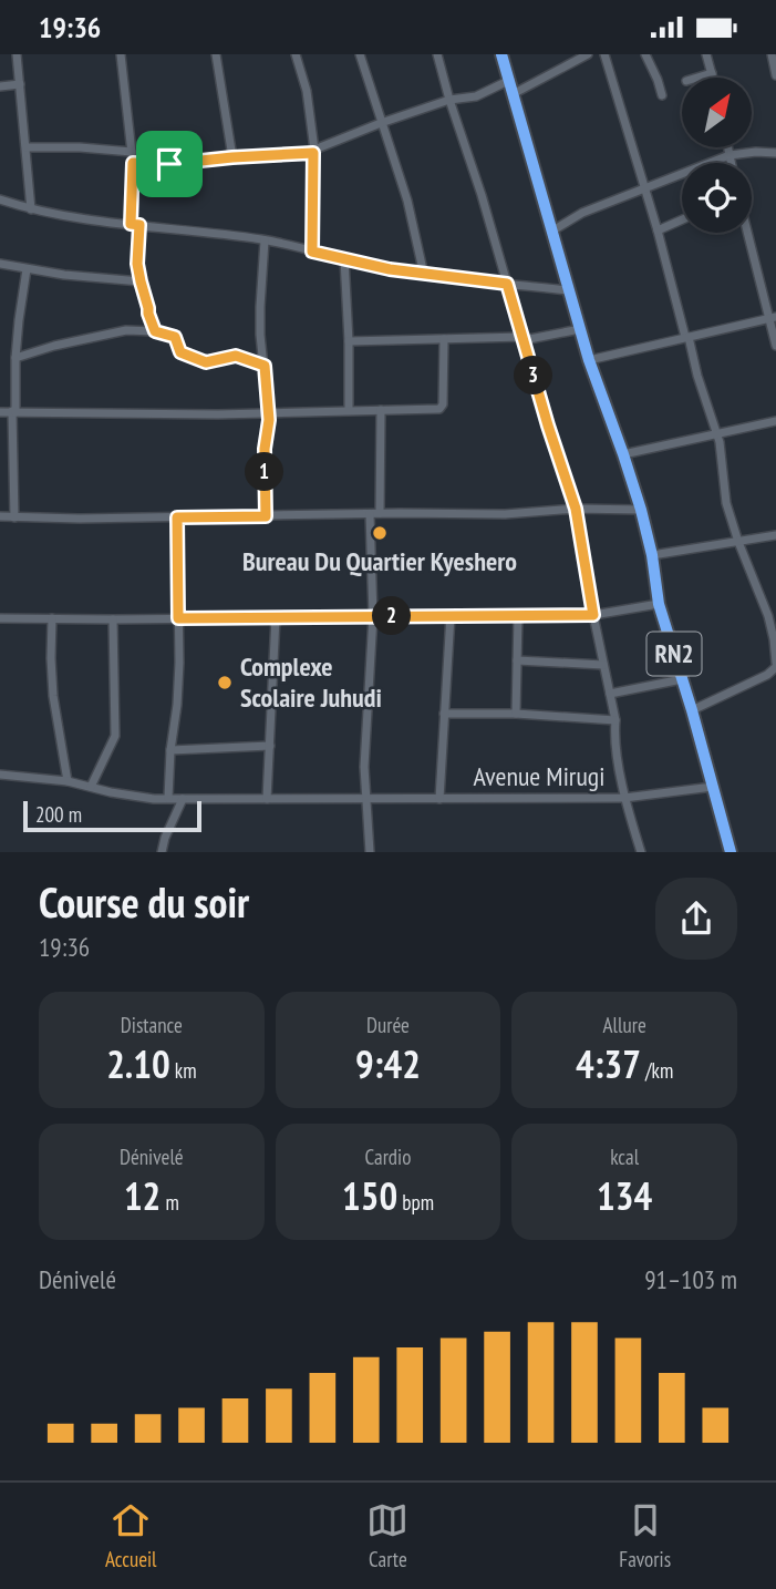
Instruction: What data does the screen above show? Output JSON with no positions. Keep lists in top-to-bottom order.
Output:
{
  "streets": {
    "highway": ["RN2"],
    "street": ["Avenue Mirugi"]
  },
  "crossings": [
    ["RN2", "Avenue Mirugi"]
  ],
  "places": ["Bureau Du Quartier Kyeshero", "Complexe Scolaire Juhudi"],
  "scale_bar": "200 m",
  "north": "top right",
  "page": {
    "status": "19:36",
    "pins": ["3", "1", "2"],
    "scale": "200 m",
    "heading": ["Course du soir", "19:36"],
    "stats": [
      ["Distance", "2.10 km"],
      ["Durée", "9:42"],
      ["Allure", "4:37 /km"],
      ["Dénivelé", "12 m"],
      ["Cardio", "150 bpm"],
      ["kcal", "134"]
    ],
    "chart": ["Dénivelé", "91–103 m"],
    "tabs": ["Accueil", "Carte", "Favoris"]
  }
}
